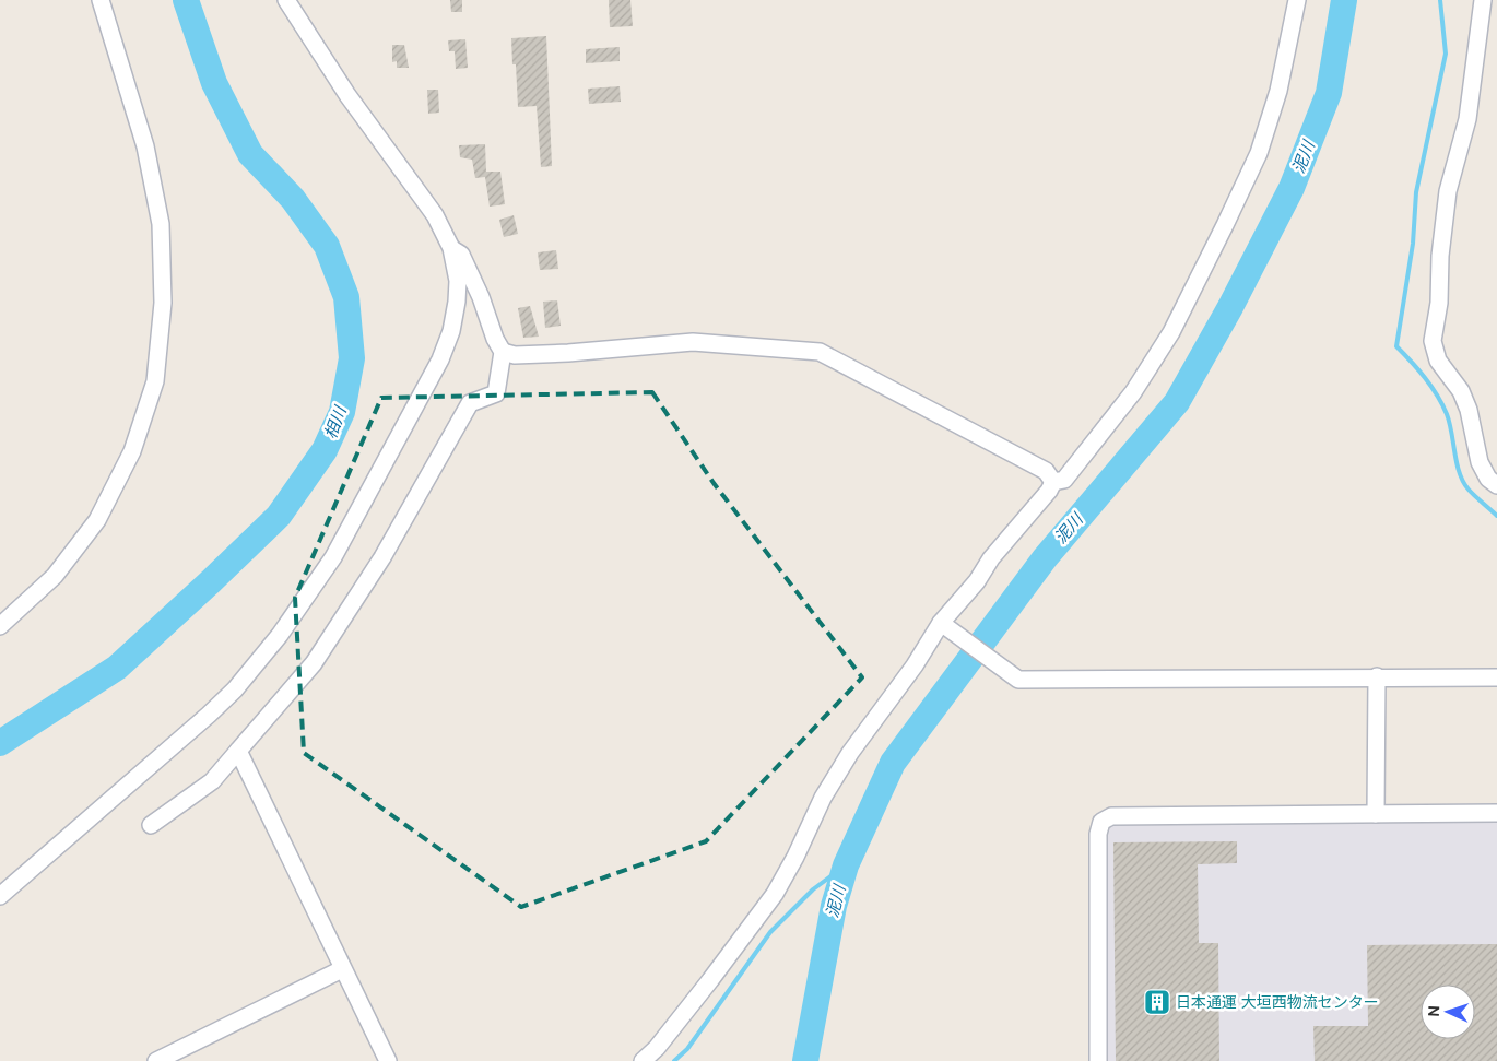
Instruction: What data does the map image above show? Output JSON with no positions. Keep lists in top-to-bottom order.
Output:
{
  "water": ["泥川", "相川"],
  "places": {
    "building": ["日本通運 大垣西物流センター"]
  },
  "north": "left"
}
